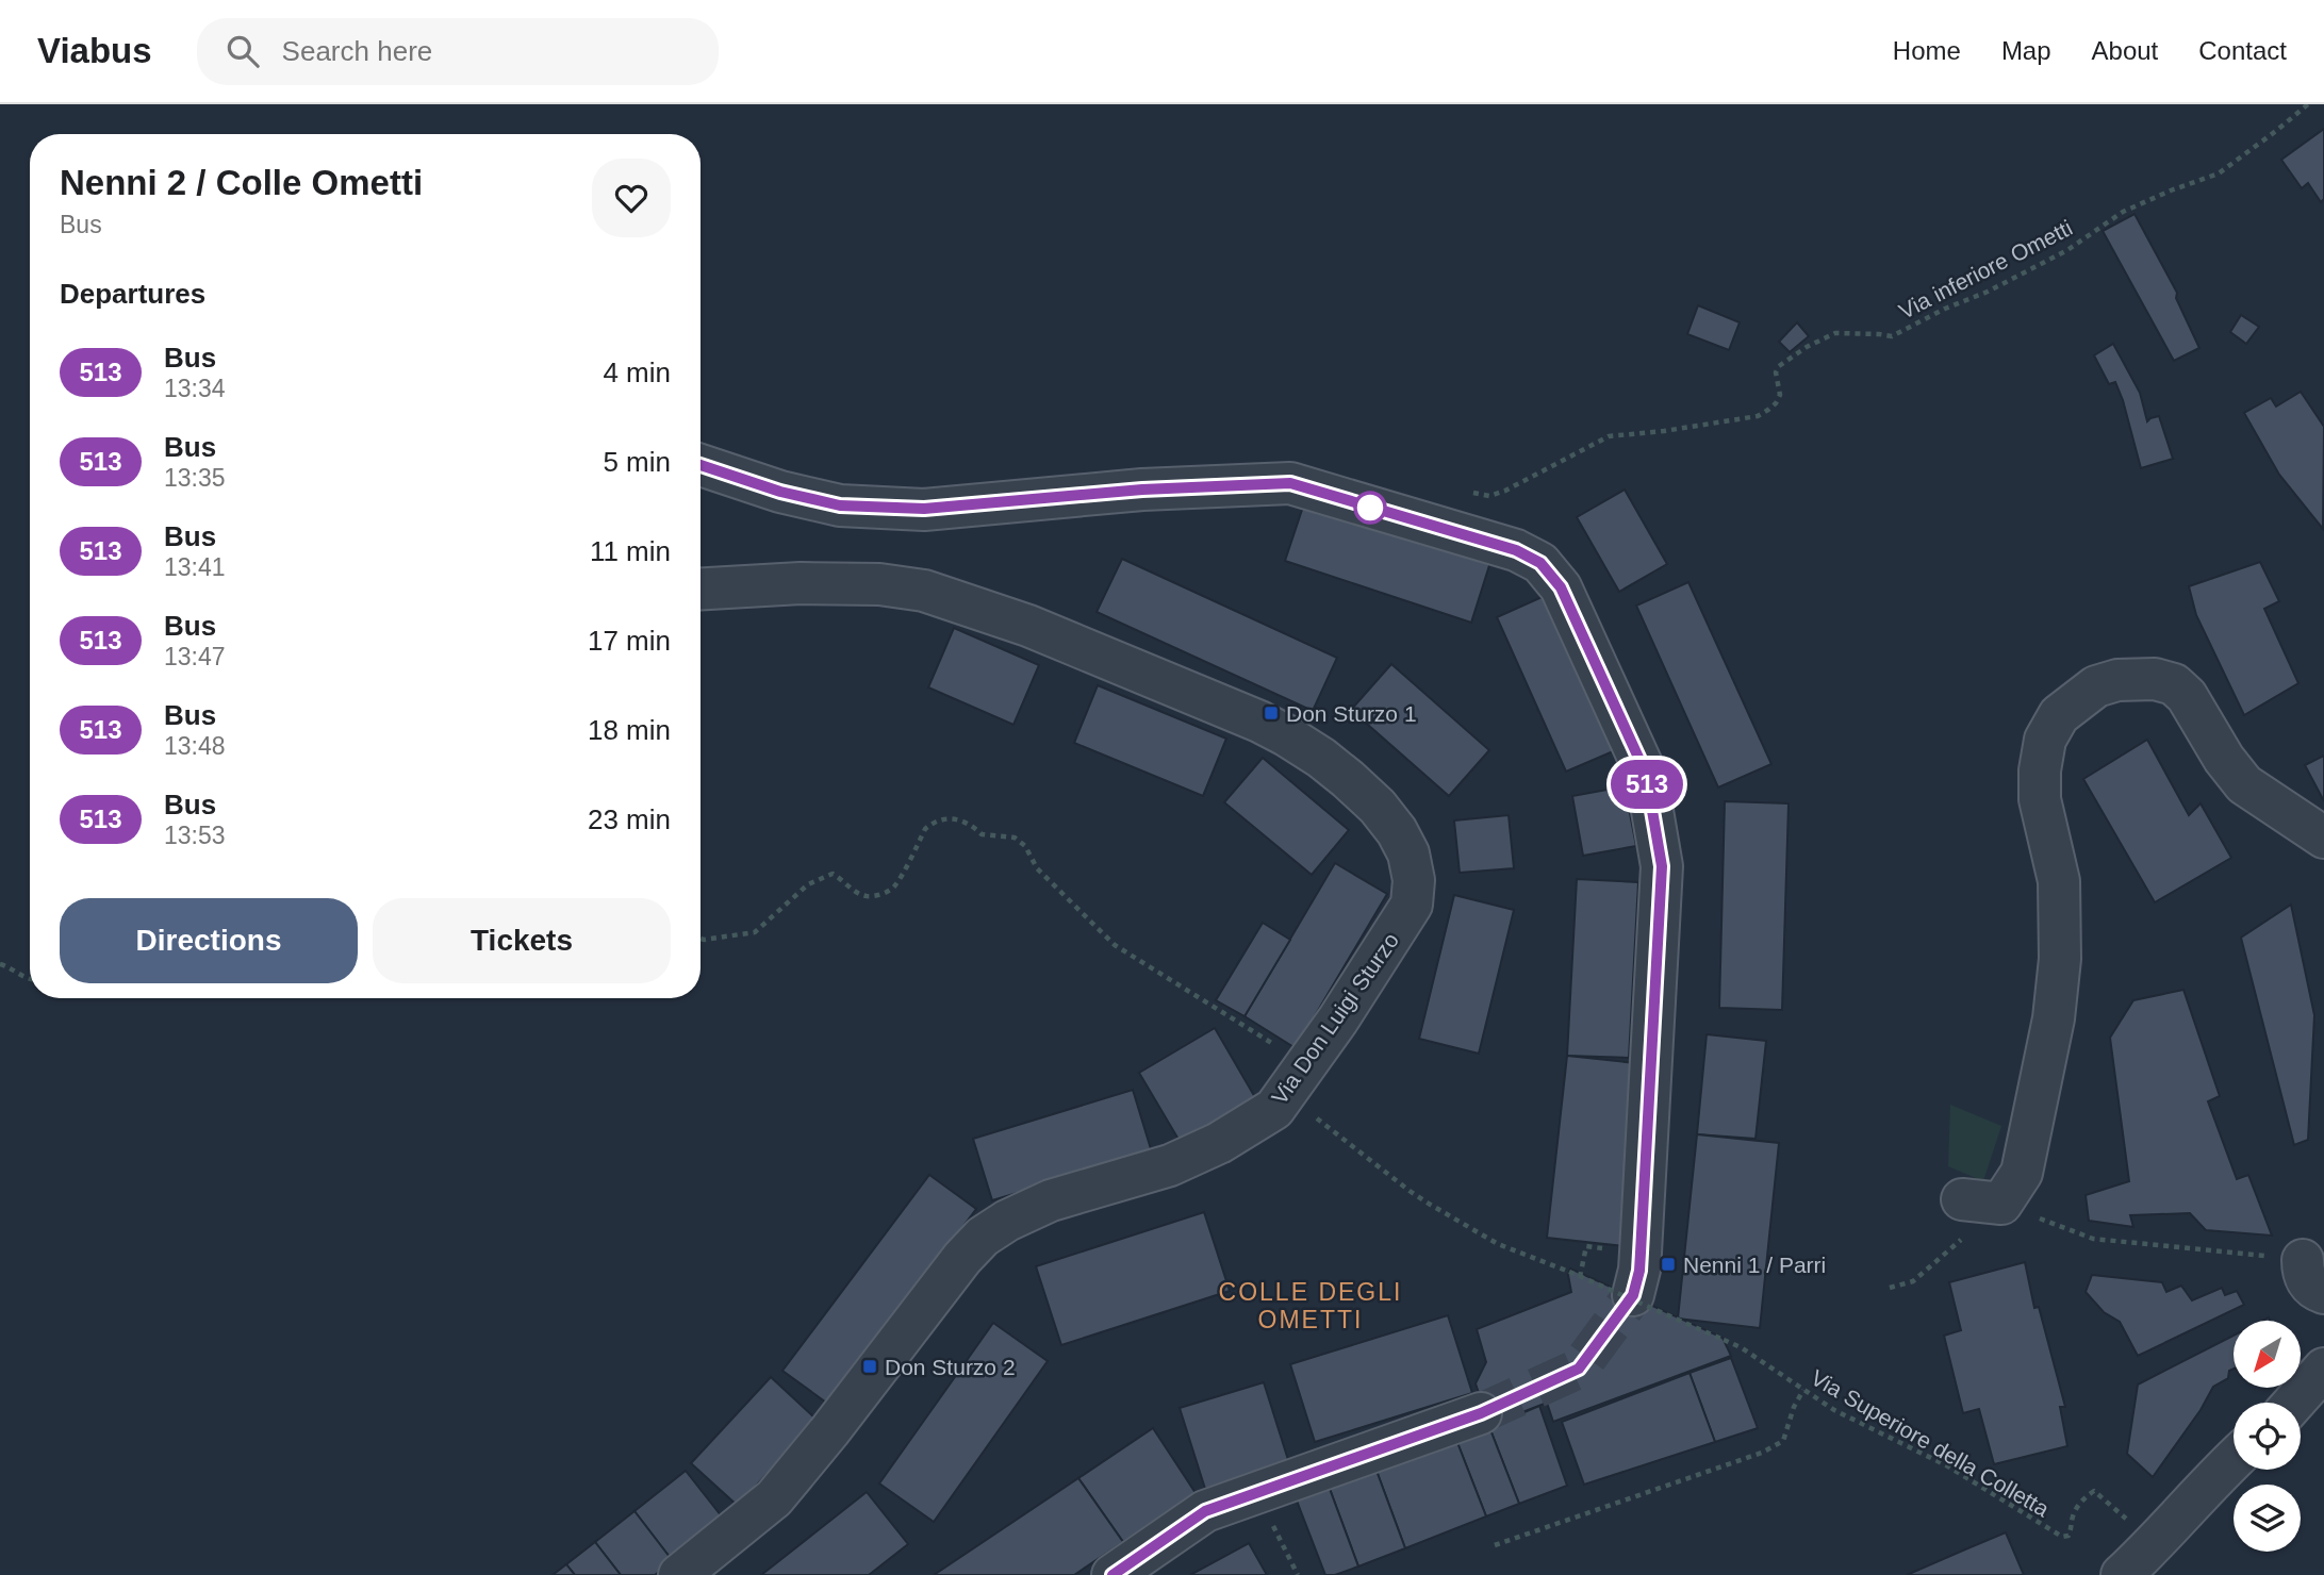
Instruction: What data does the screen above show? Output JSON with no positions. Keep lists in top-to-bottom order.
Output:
{
  "streets": {
    "street": ["Via Don Luigi Sturzo"],
    "path": ["Via inferiore Ometti", "Via Superiore della Colletta"]
  },
  "crossings": [
    ["Via Don Luigi Sturzo", "Via Superiore della Colletta"]
  ],
  "districts": ["COLLE DEGLI OMETTI"],
  "places": {
    "transit": ["Don Sturzo 1", "Nenni 1 / Parri", "Don Sturzo 2"]
  },
  "lines": ["bus line 513"],
  "north": "bottom left",
  "page": {
    "header": "Viabus",
    "search": "Search here",
    "nav": [
      "Home",
      "Map",
      "About",
      "Contact"
    ],
    "on_map": "513",
    "heading": [
      ["Nenni 2 / Colle Ometti", "Bus"],
      "Departures"
    ],
    "list": [
      {
        "mark": "513",
        "name": "Bus",
        "note": "13:34",
        "value": "4 min"
      },
      {
        "mark": "513",
        "name": "Bus",
        "note": "13:35",
        "value": "5 min"
      },
      {
        "mark": "513",
        "name": "Bus",
        "note": "13:41",
        "value": "11 min"
      },
      {
        "mark": "513",
        "name": "Bus",
        "note": "13:47",
        "value": "17 min"
      },
      {
        "mark": "513",
        "name": "Bus",
        "note": "13:48",
        "value": "18 min"
      },
      {
        "mark": "513",
        "name": "Bus",
        "note": "13:53",
        "value": "23 min"
      }
    ],
    "buttons": ["Directions", "Tickets"]
  }
}
